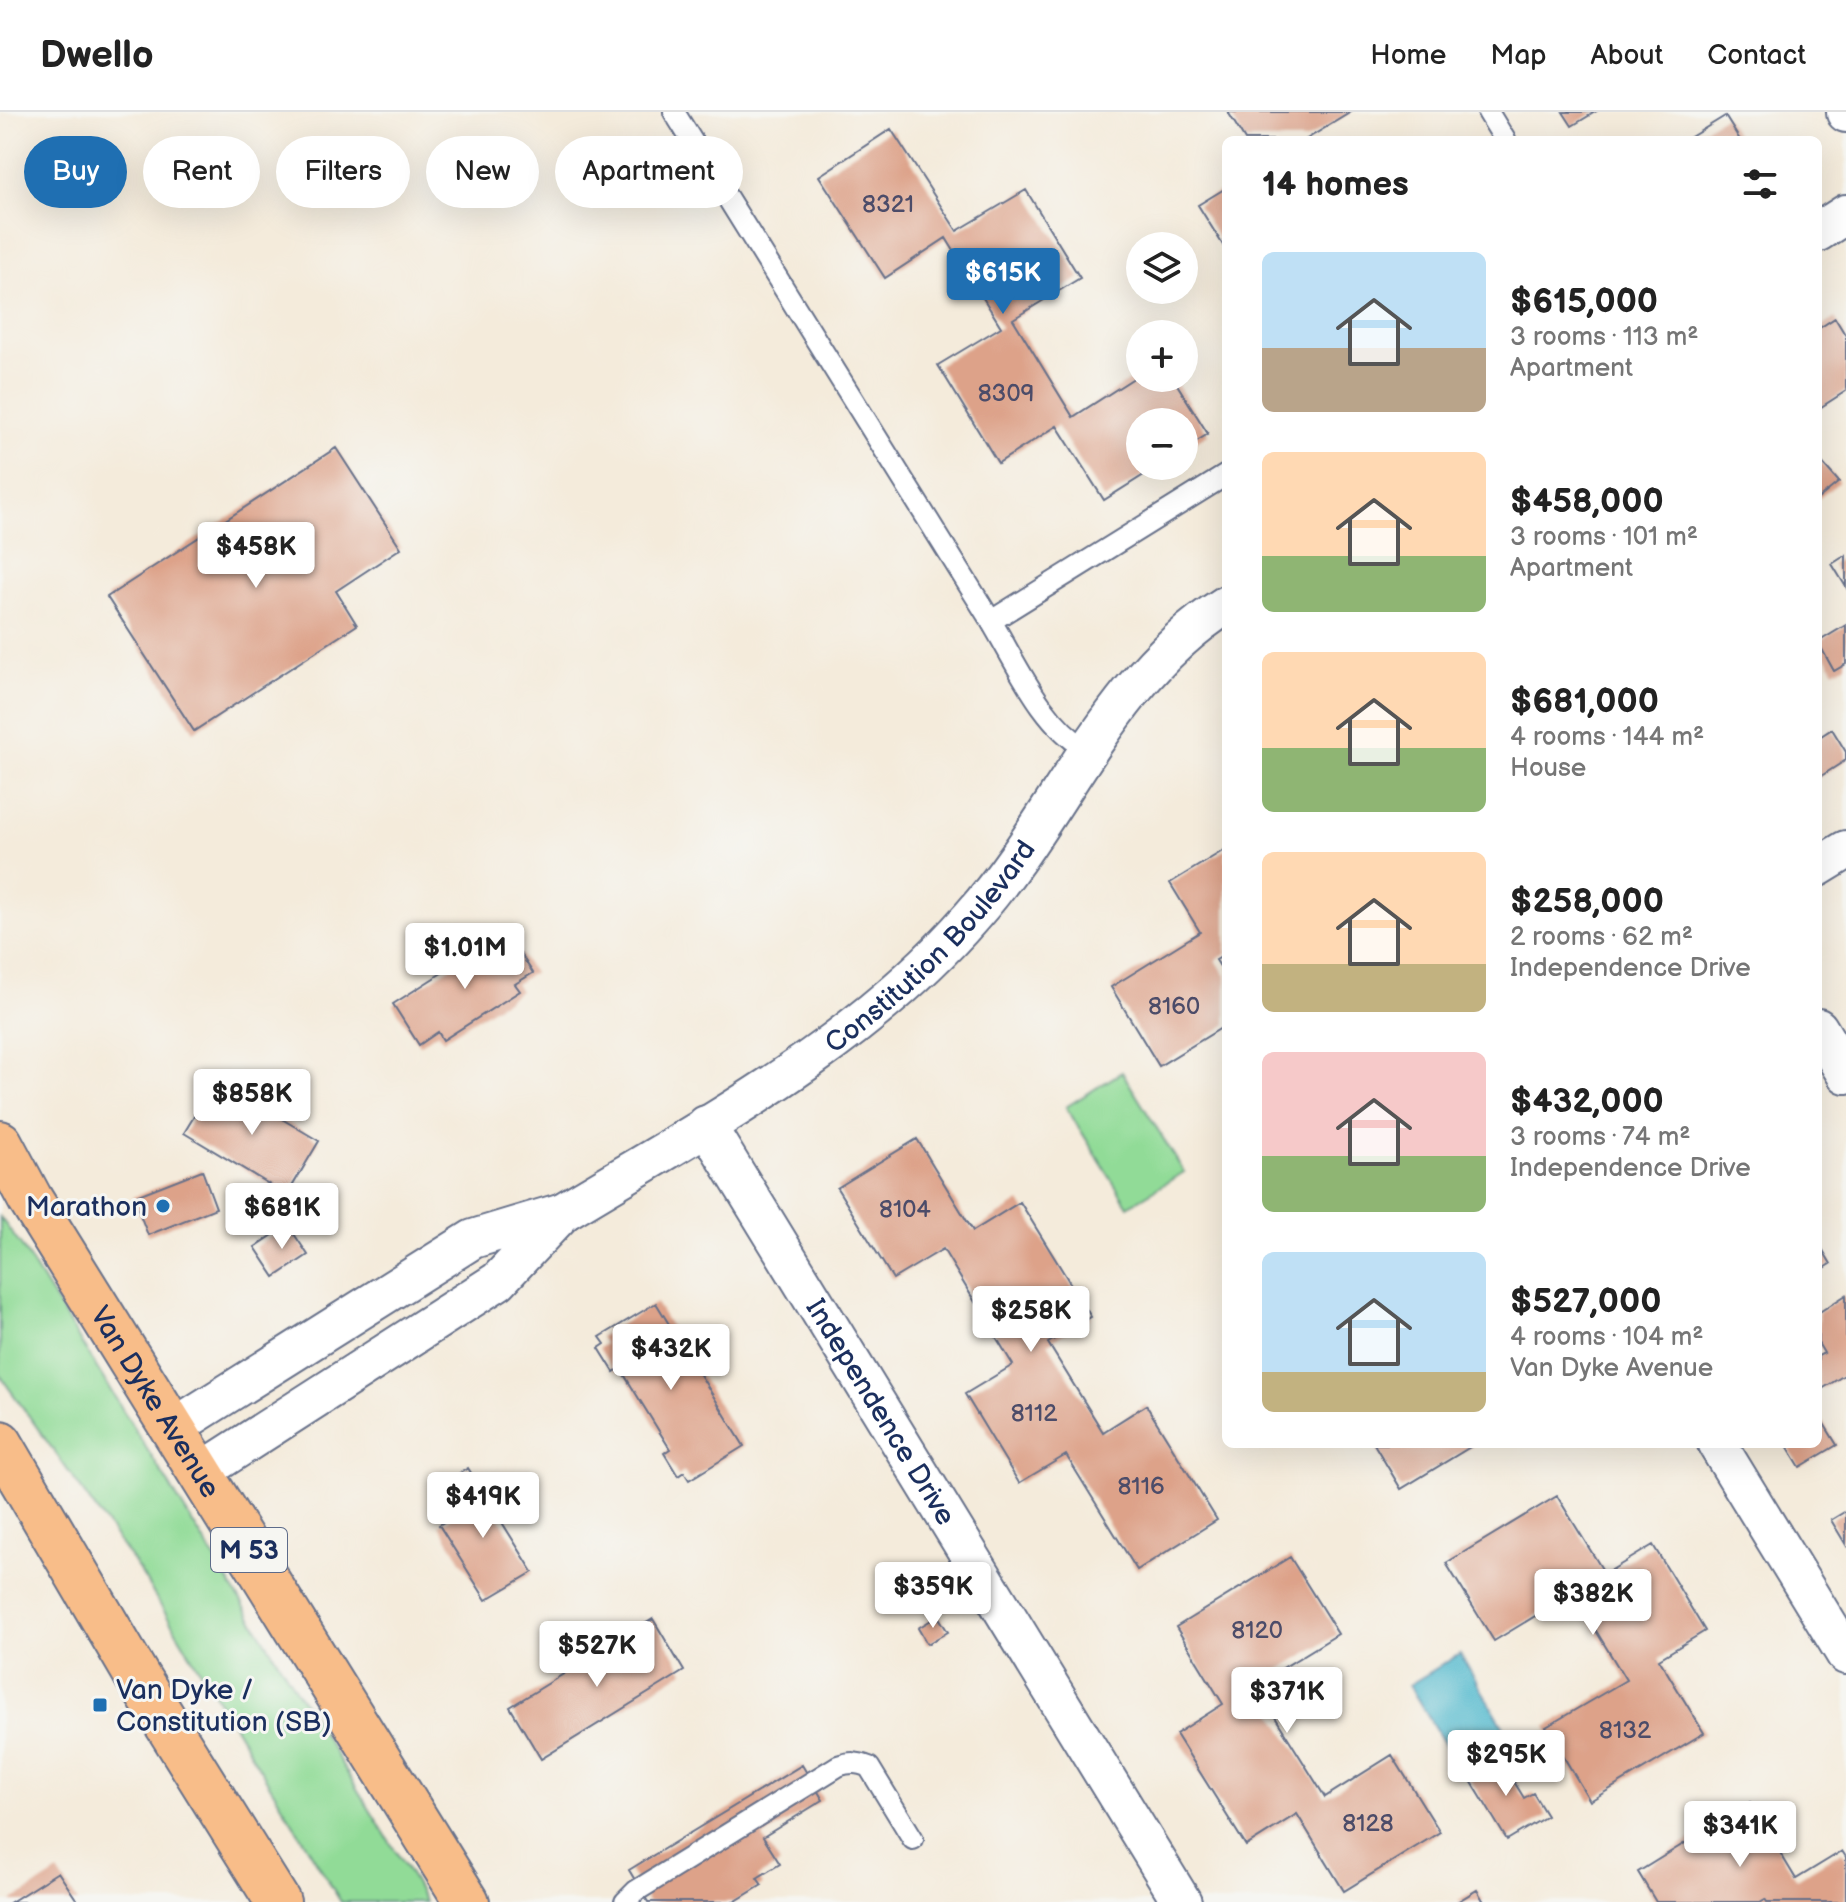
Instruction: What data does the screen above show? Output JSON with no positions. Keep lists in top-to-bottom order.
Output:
{
  "streets": {
    "main road": ["Van Dyke Avenue", "M 53"],
    "street": ["Constitution Boulevard", "Independence Drive"]
  },
  "crossings": [
    ["Constitution Boulevard", "Van Dyke Avenue"],
    ["Constitution Boulevard", "Independence Drive"]
  ],
  "places": {
    "other": ["Marathon"],
    "transit": ["Van Dyke / Constitution (SB)"]
  },
  "house_numbers": [
    "8321",
    "8309",
    "8160",
    "8104",
    "8112",
    "8116",
    "8120",
    "8132",
    "8128"
  ],
  "page": {
    "header": "Dwello",
    "nav": [
      "Home",
      "Map",
      "About",
      "Contact"
    ],
    "chip": [
      "Buy",
      "Rent",
      "Filters",
      "New",
      "Apartment"
    ],
    "heading": "14 homes",
    "map_buttons": ["+", "−"],
    "list": [
      {
        "name": "$615,000",
        "note": "3 rooms · 113 m² · Apartment"
      },
      {
        "name": "$458,000",
        "note": "3 rooms · 101 m² · Apartment"
      },
      {
        "name": "$681,000",
        "note": "4 rooms · 144 m² · House"
      },
      {
        "name": "$258,000",
        "note": "2 rooms · 62 m² · Independence Drive"
      },
      {
        "name": "$432,000",
        "note": "3 rooms · 74 m² · Independence Drive"
      },
      {
        "name": "$527,000",
        "note": "4 rooms · 104 m² · Van Dyke Avenue"
      }
    ],
    "price": [
      "$615K",
      "$458K",
      "$1.01M",
      "$858K",
      "$681K",
      "$258K",
      "$432K",
      "$419K",
      "$359K",
      "$382K",
      "$527K",
      "$371K",
      "$295K",
      "$341K"
    ]
  }
}
